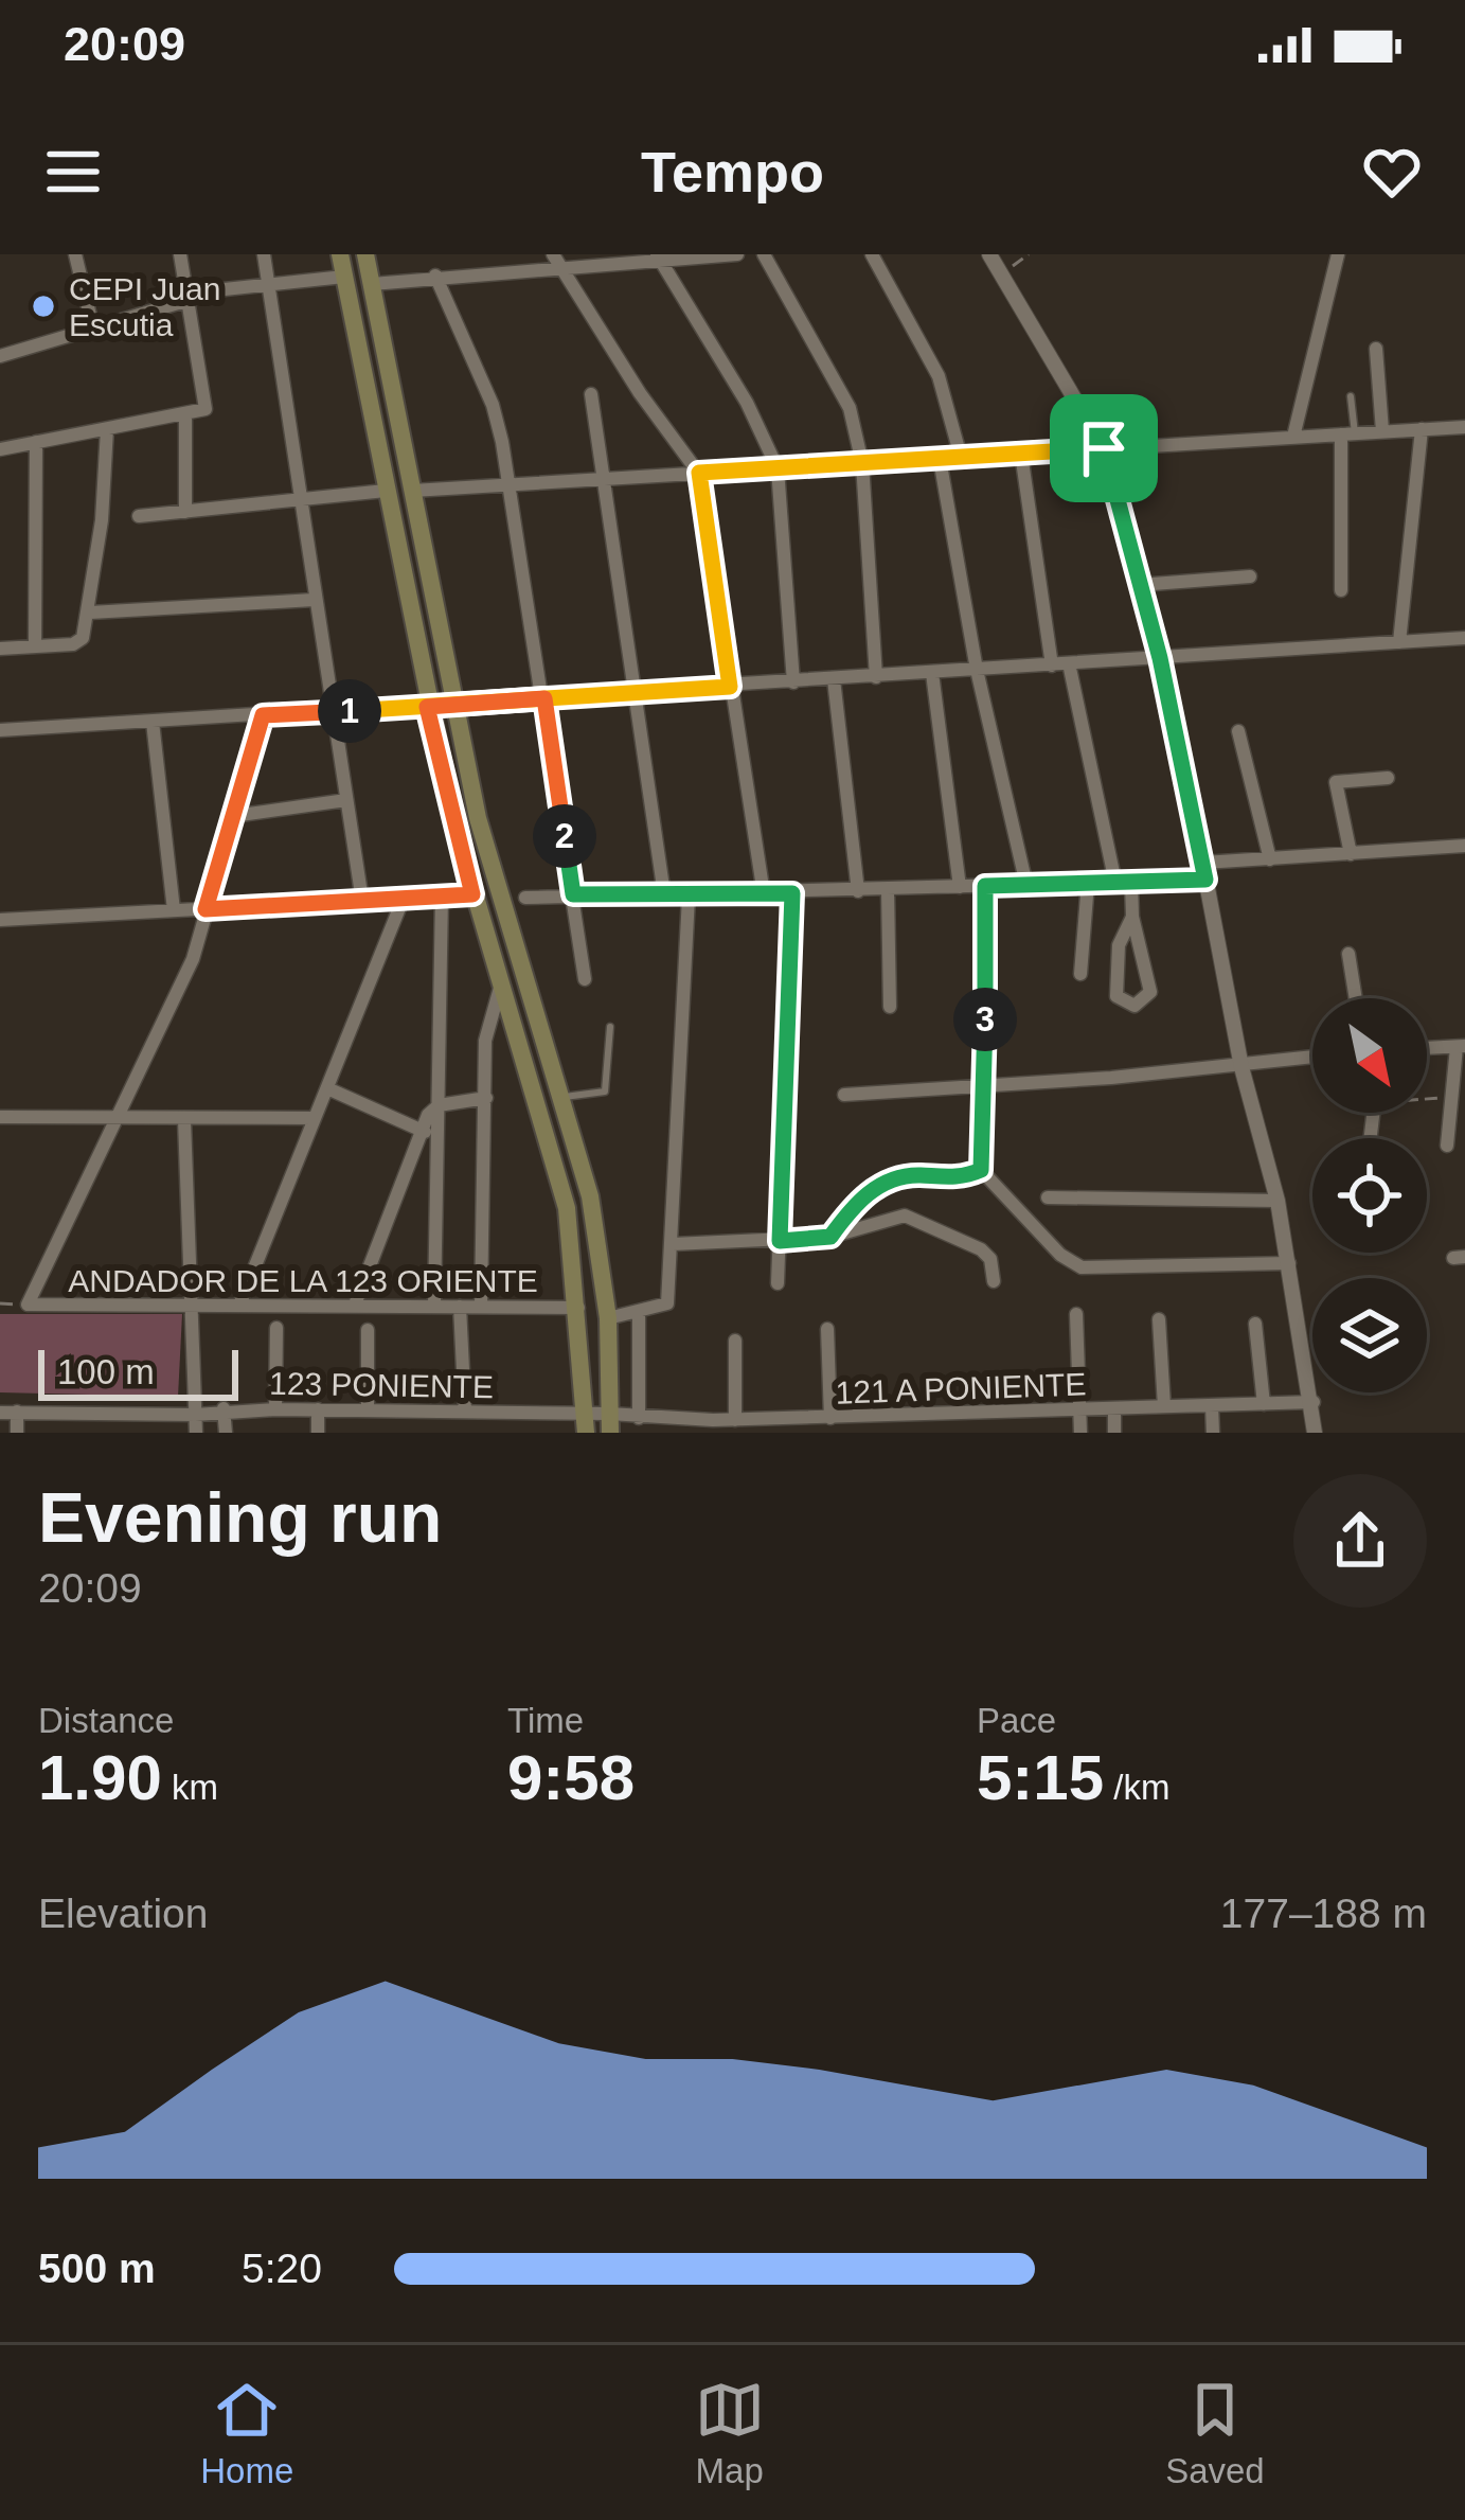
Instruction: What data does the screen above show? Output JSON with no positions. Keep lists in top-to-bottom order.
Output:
{
  "streets": {
    "street": ["ANDADOR DE LA 123 ORIENTE", "123 PONIENTE", "121 A PONIENTE"]
  },
  "crossings": [
    ["123 PONIENTE", "121 A PONIENTE"]
  ],
  "places": ["CEPI Juan Escutia"],
  "scale_bar": "100 m",
  "north": "bottom right",
  "page": {
    "status": "20:09",
    "header": "Tempo",
    "pins": ["1", "2", "3"],
    "scale": "100 m",
    "heading": ["Evening run", "20:09"],
    "stats": [
      ["Distance", "1.90 km"],
      ["Time", "9:58"],
      ["Pace", "5:15 /km"]
    ],
    "chart": ["Elevation", "177–188 m"],
    "list": [
      {
        "name": "500 m",
        "note": "5:20"
      }
    ],
    "tabs": ["Home", "Map", "Saved"]
  }
}
